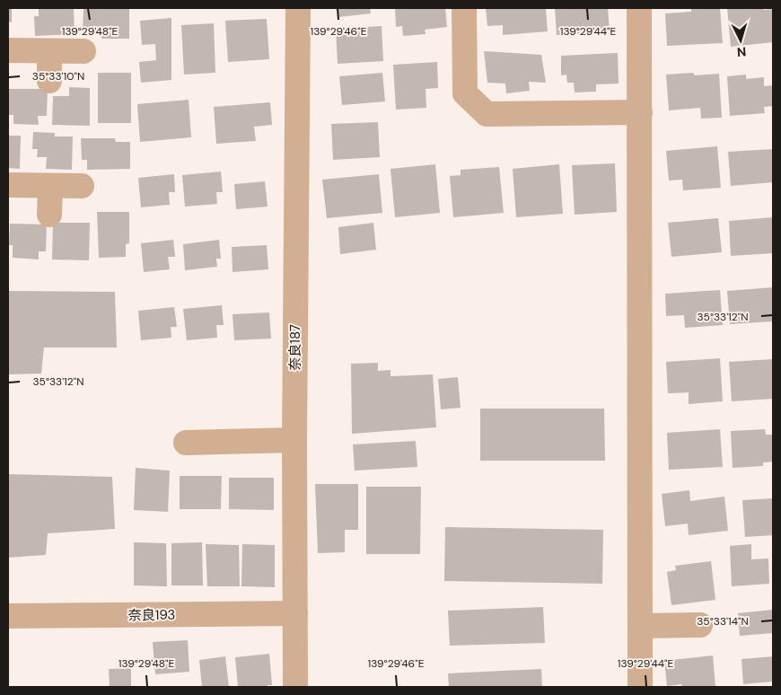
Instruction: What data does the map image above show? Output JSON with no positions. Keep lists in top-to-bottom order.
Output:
{
  "streets": {
    "street": ["奈良187", "奈良193"]
  },
  "crossings": [
    ["奈良187", "奈良193"]
  ],
  "north": "bottom",
  "coordinates": [
    "139°29'48\"E",
    "139°29'46\"E",
    "139°29'44\"E",
    "35°33'10\"N",
    "35°33'12\"N",
    "35°33'14\"N"
  ]
}
